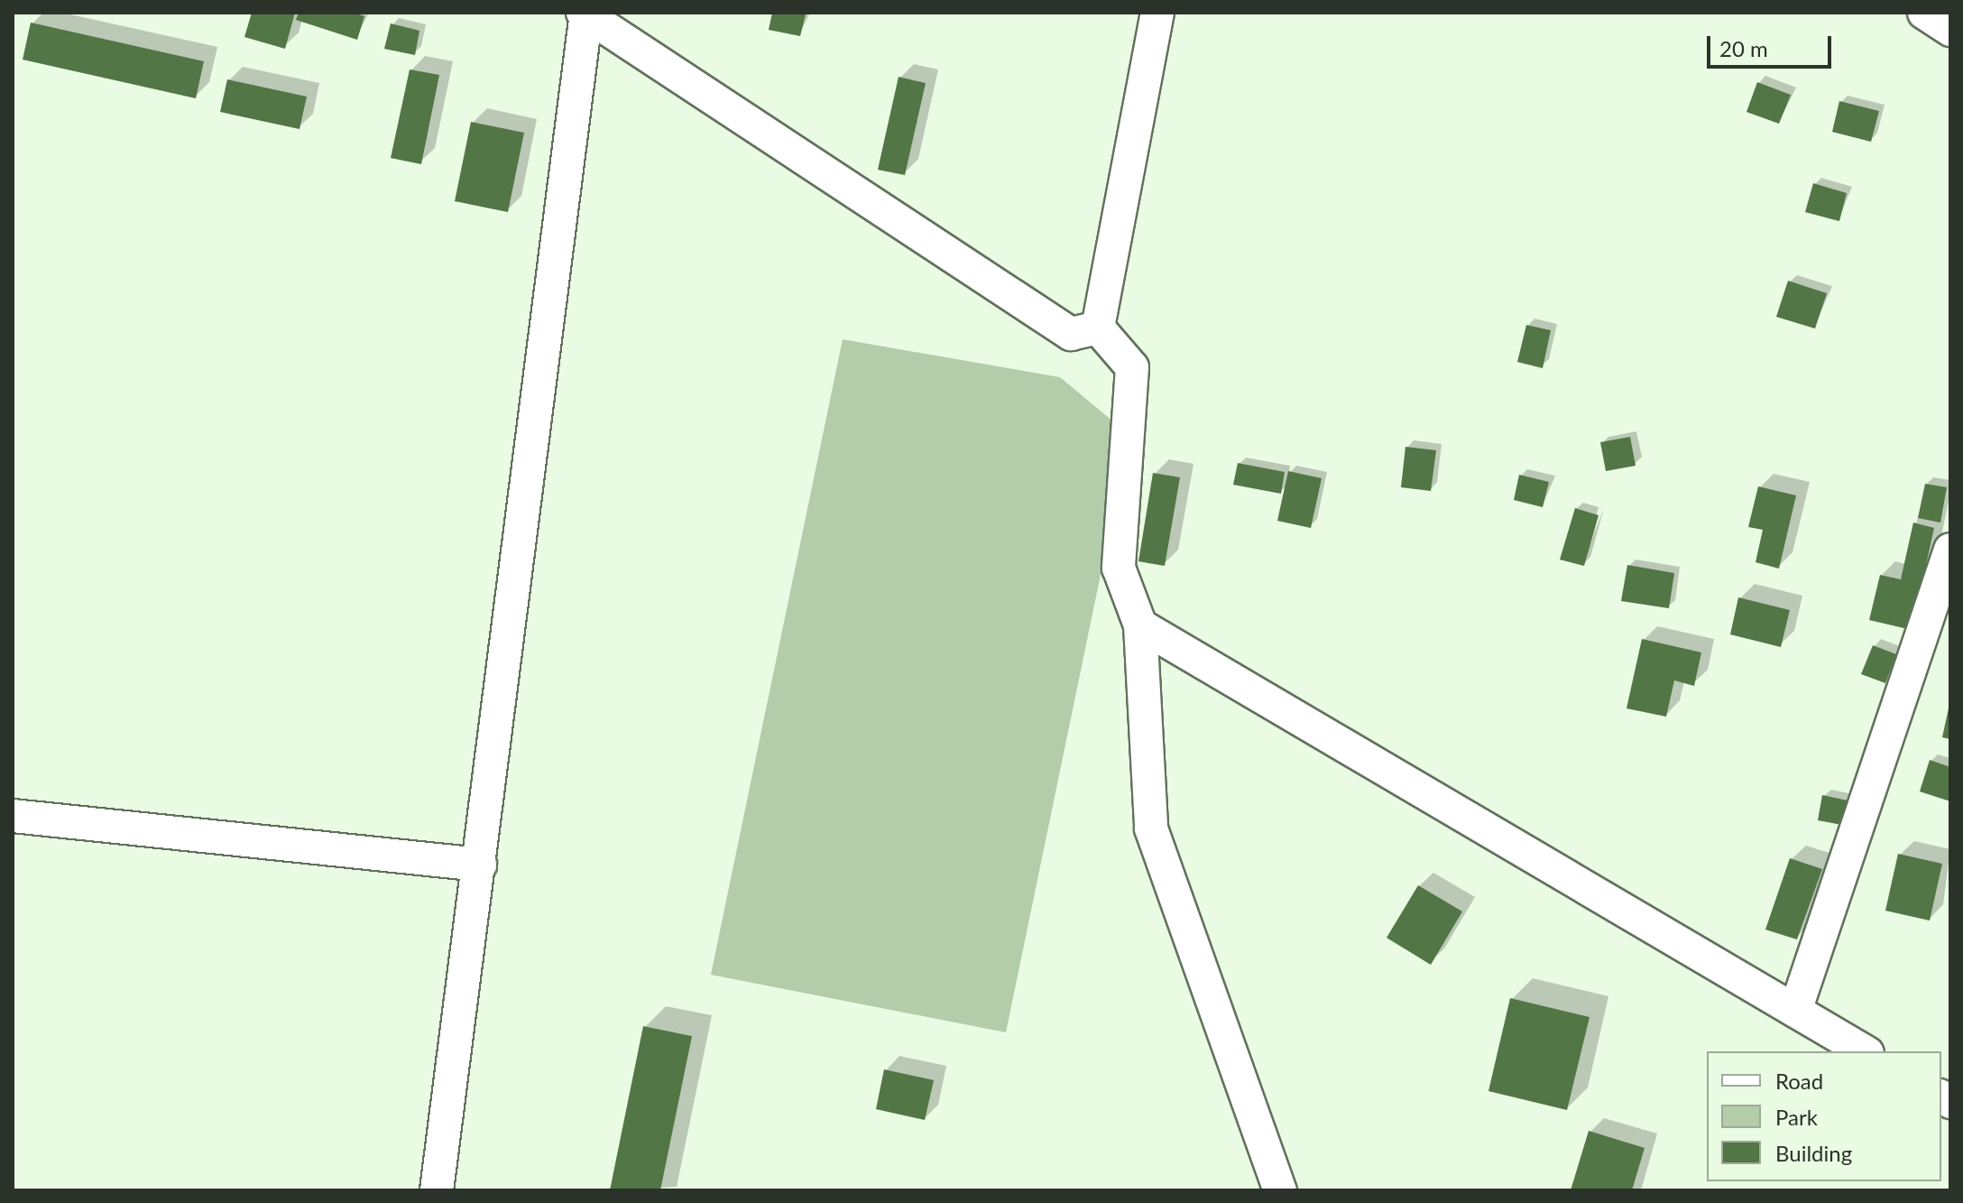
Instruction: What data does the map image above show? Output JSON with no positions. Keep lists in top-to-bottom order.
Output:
{
  "legend": ["Road", "Park", "Building"],
  "scale_bar": "20 m"
}
